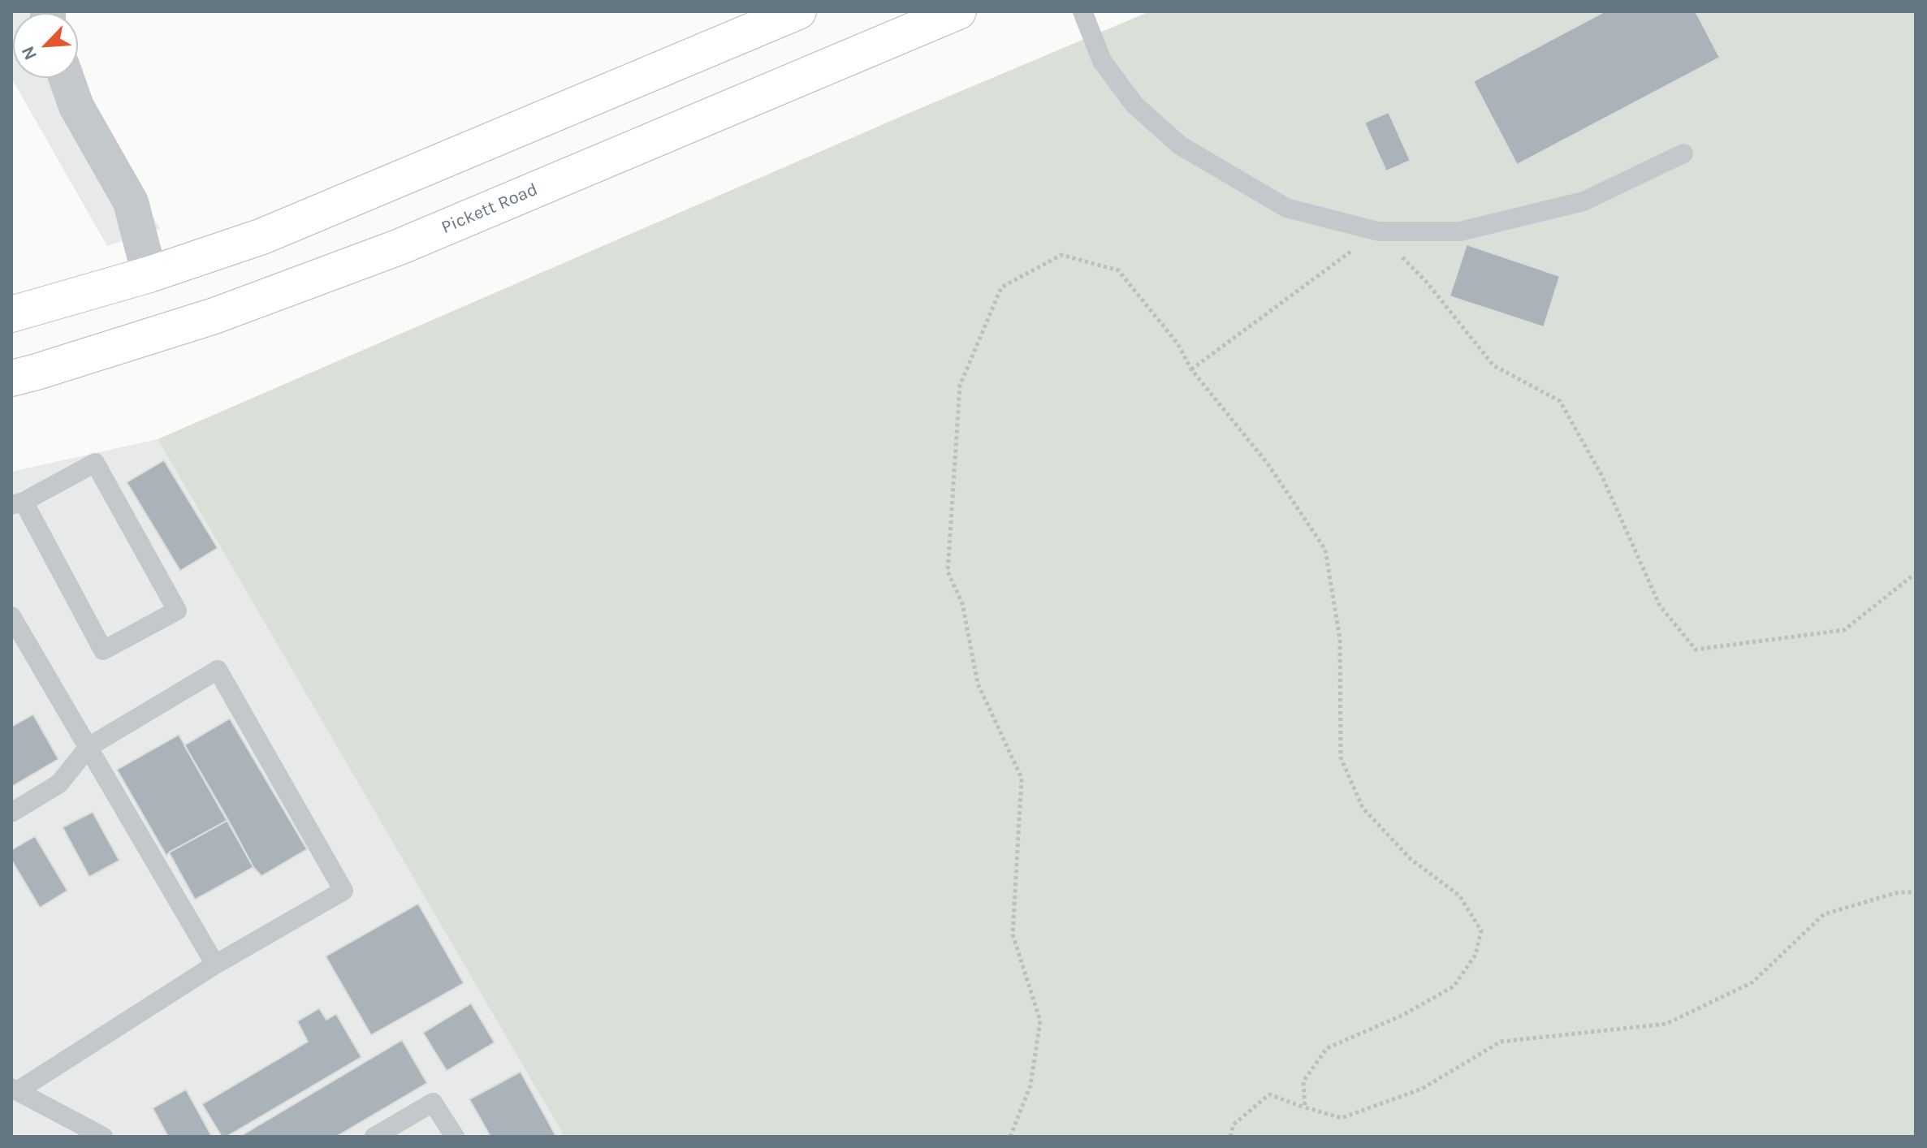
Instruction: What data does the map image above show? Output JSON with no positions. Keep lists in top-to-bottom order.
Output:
{
  "streets": {
    "main road": ["Pickett Road"]
  },
  "north": "bottom left"
}
